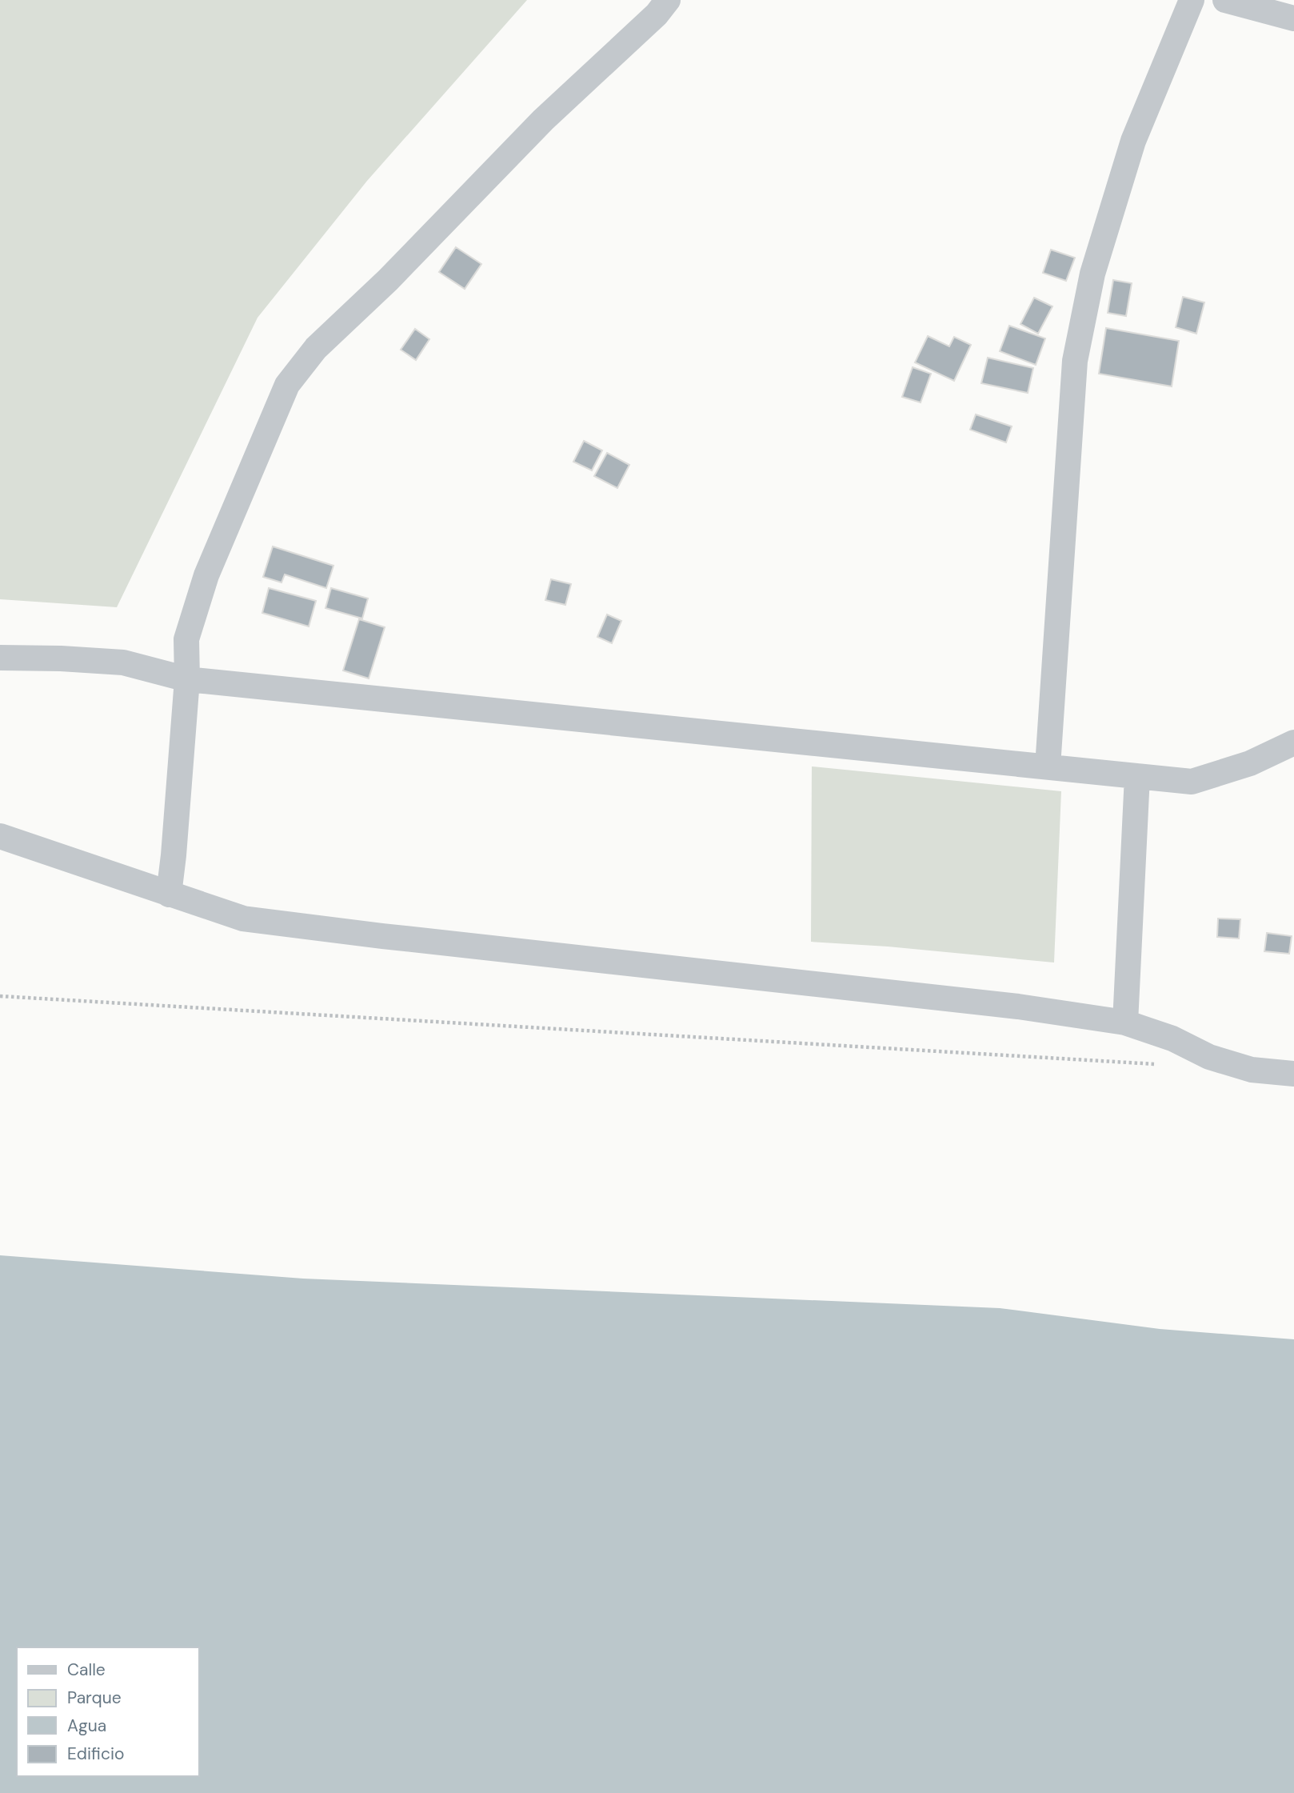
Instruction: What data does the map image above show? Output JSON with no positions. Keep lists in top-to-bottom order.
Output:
{
  "legend": [
    "Calle",
    "Parque",
    "Agua",
    "Edificio"
  ]
}
